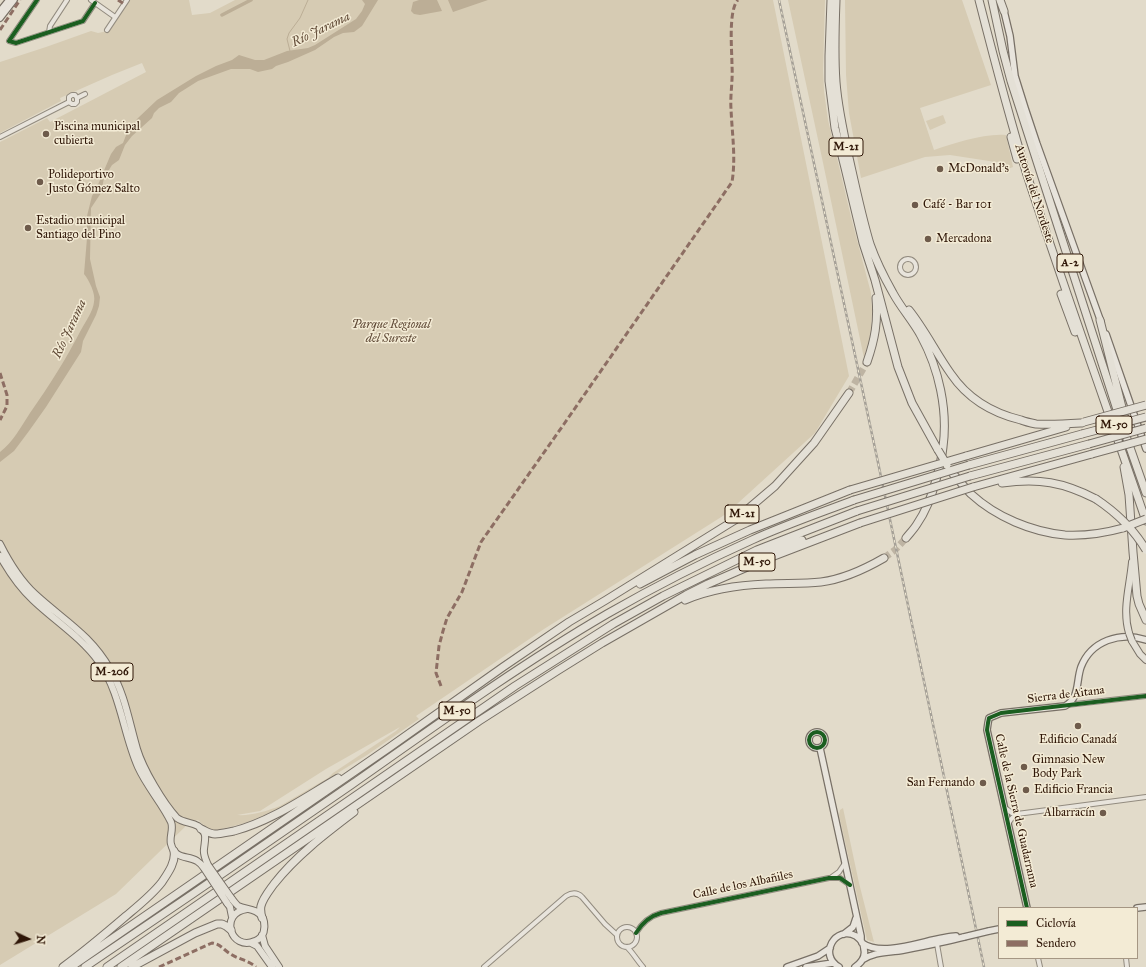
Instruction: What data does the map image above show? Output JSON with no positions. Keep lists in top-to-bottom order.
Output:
{
  "streets": {
    "highway": [
      "M-21",
      "Autovía del Nordeste",
      "A-2",
      "M-50"
    ],
    "main road": ["M-206"],
    "street": ["Sierra de Aitana", "Calle de la Sierra de Guadarrama", "Calle de los Albañiles"]
  },
  "crossings": [
    ["M-21", "Autovía del Nordeste"],
    ["M-21", "M-50"],
    ["Sierra de Aitana", "Calle de la Sierra de Guadarrama"]
  ],
  "water": ["Río Jarama"],
  "parks": ["Parque Regional del Sureste"],
  "places": [
    "Piscina municipal cubierta",
    "McDonald's",
    "Polideportivo Justo Gómez Salto",
    "Café - Bar 101",
    "Estadio municipal Santiago del Pino",
    "Mercadona",
    "Edificio Canadá",
    "Gimnasio New Body Park",
    "San Fernando",
    "Edificio Francia",
    "Albarracín"
  ],
  "legend": ["Ciclovía", "Sendero"],
  "north": "right"
}
